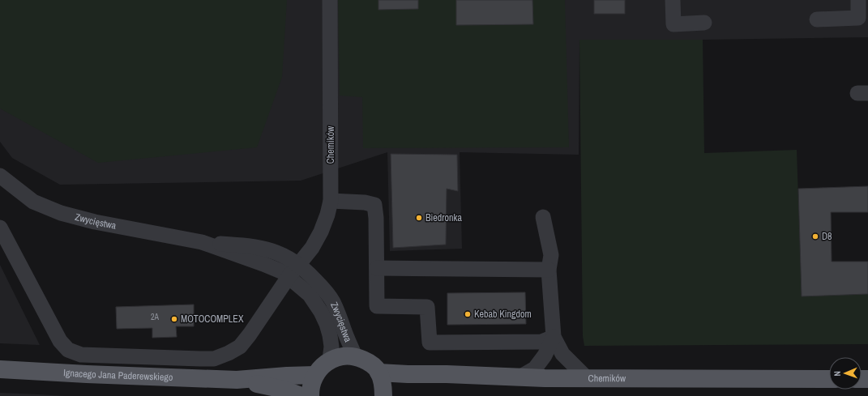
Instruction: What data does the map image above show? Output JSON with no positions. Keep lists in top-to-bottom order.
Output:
{
  "streets": {
    "main road": ["Chemików", "Ignacego Jana Paderewskiego"],
    "street": ["Zwycięstwa"]
  },
  "crossings": [
    ["Chemików", "Zwycięstwa"]
  ],
  "places": [
    "Biedronka",
    "D8",
    "Kebab Kingdom",
    "MOTOCOMPLEX"
  ],
  "house_numbers": ["2A"],
  "north": "left"
}
